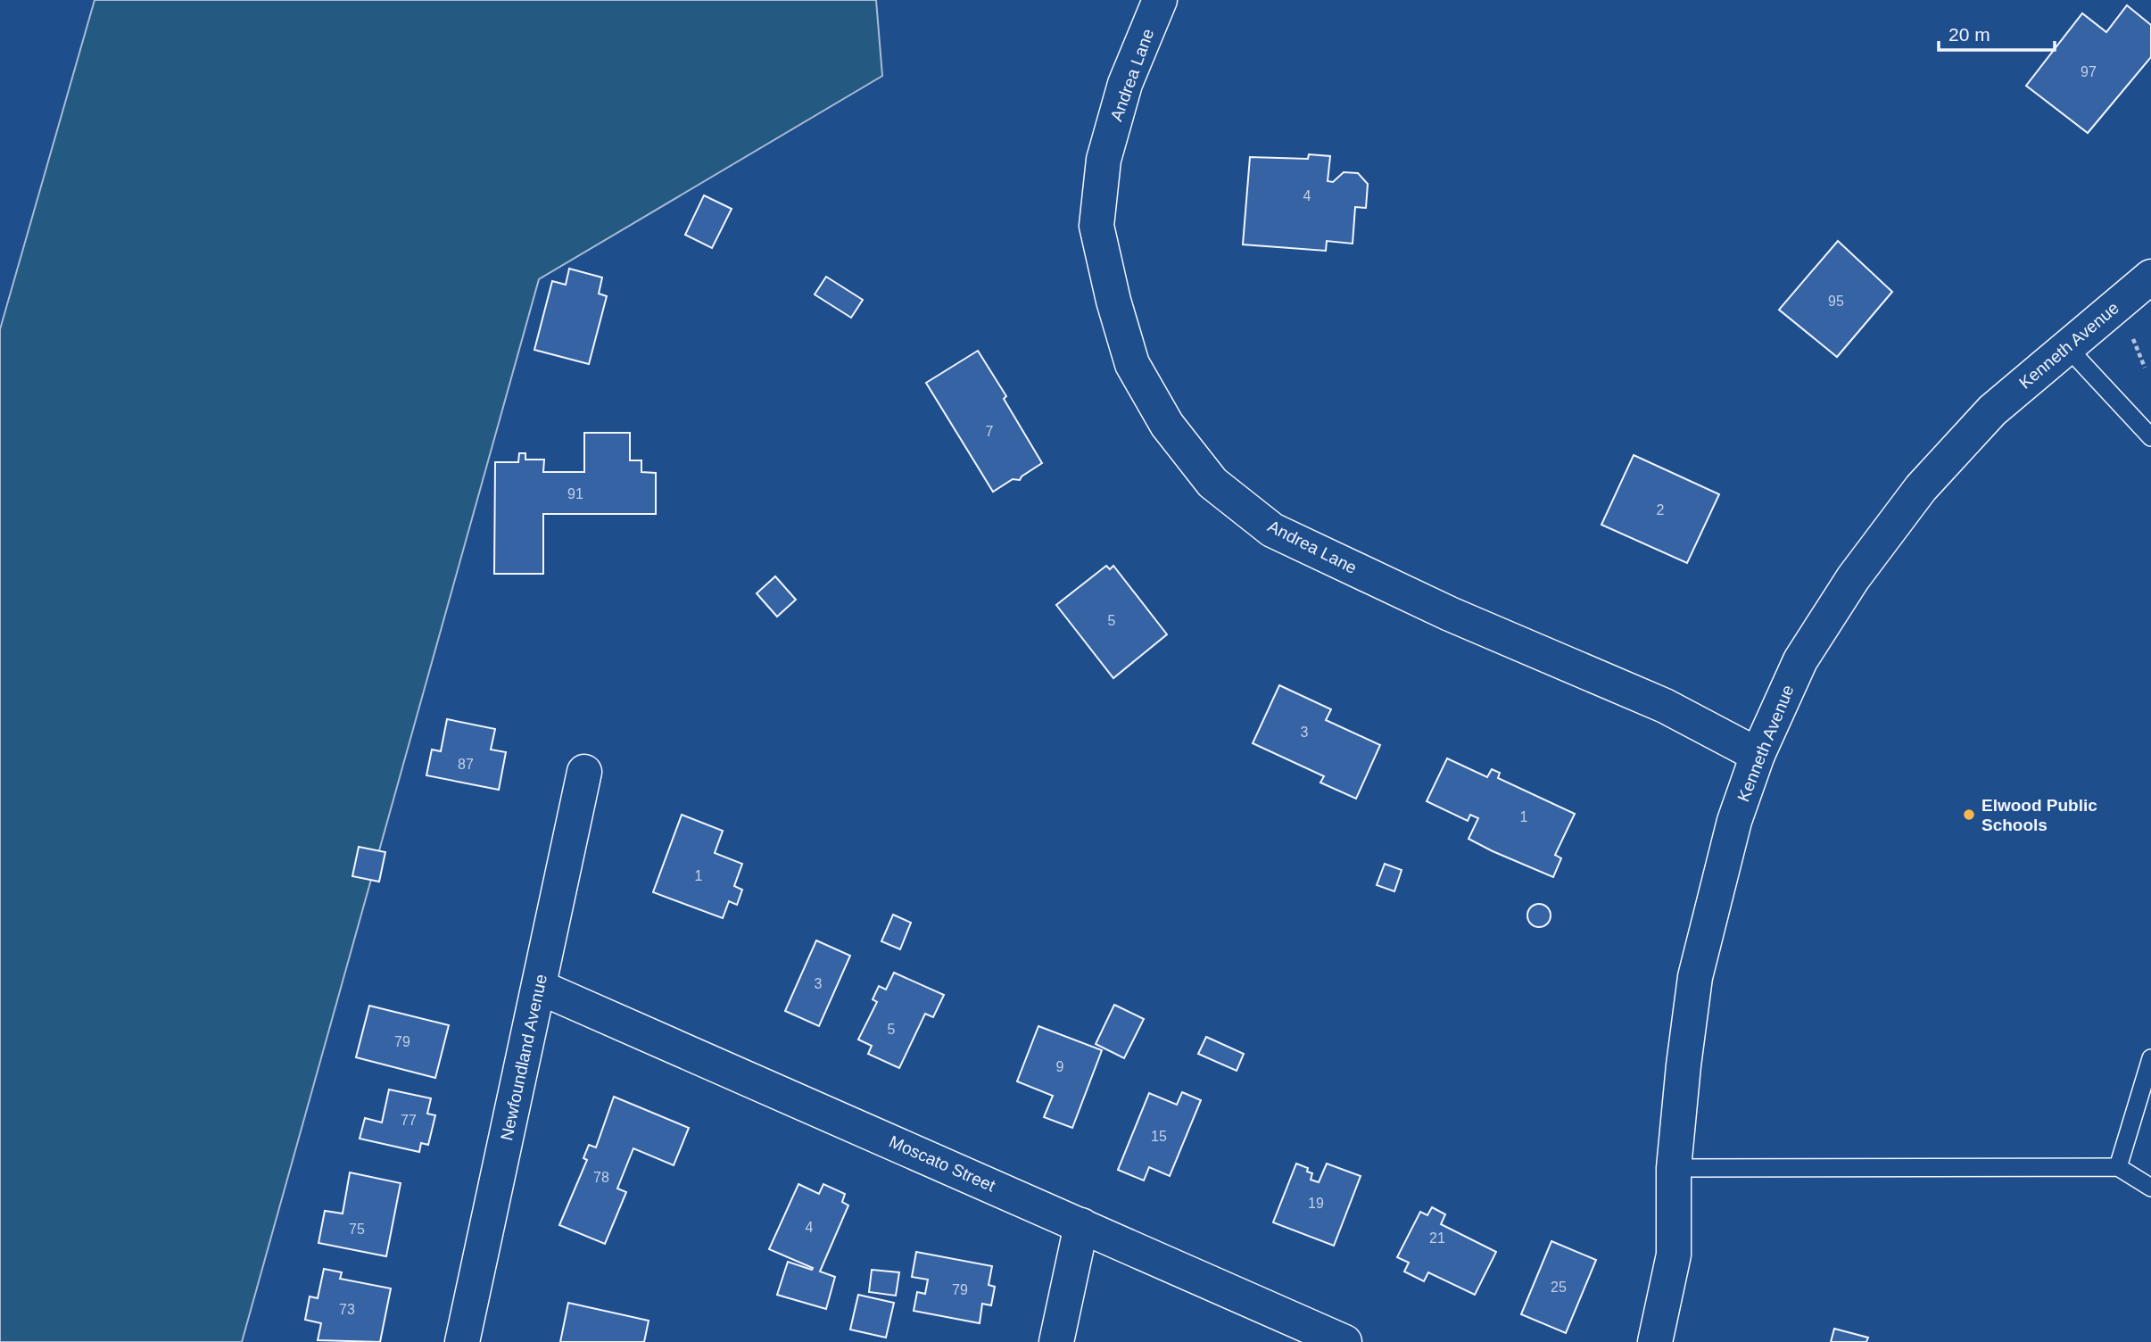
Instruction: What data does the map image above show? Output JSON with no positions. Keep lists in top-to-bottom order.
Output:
{
  "streets": {
    "street": [
      "Andrea Lane",
      "Kenneth Avenue",
      "Newfoundland Avenue",
      "Moscato Street"
    ]
  },
  "crossings": [
    ["Andrea Lane", "Kenneth Avenue"],
    ["Newfoundland Avenue", "Moscato Street"]
  ],
  "places": ["Elwood Public Schools"],
  "house_numbers": [
    "97",
    "4",
    "95",
    "7",
    "91",
    "2",
    "5",
    "3",
    "87",
    "1",
    "1",
    "3",
    "5",
    "79",
    "9",
    "77",
    "15",
    "78",
    "19",
    "4",
    "75",
    "21",
    "25",
    "79",
    "73"
  ],
  "scale_bar": "20 m"
}
